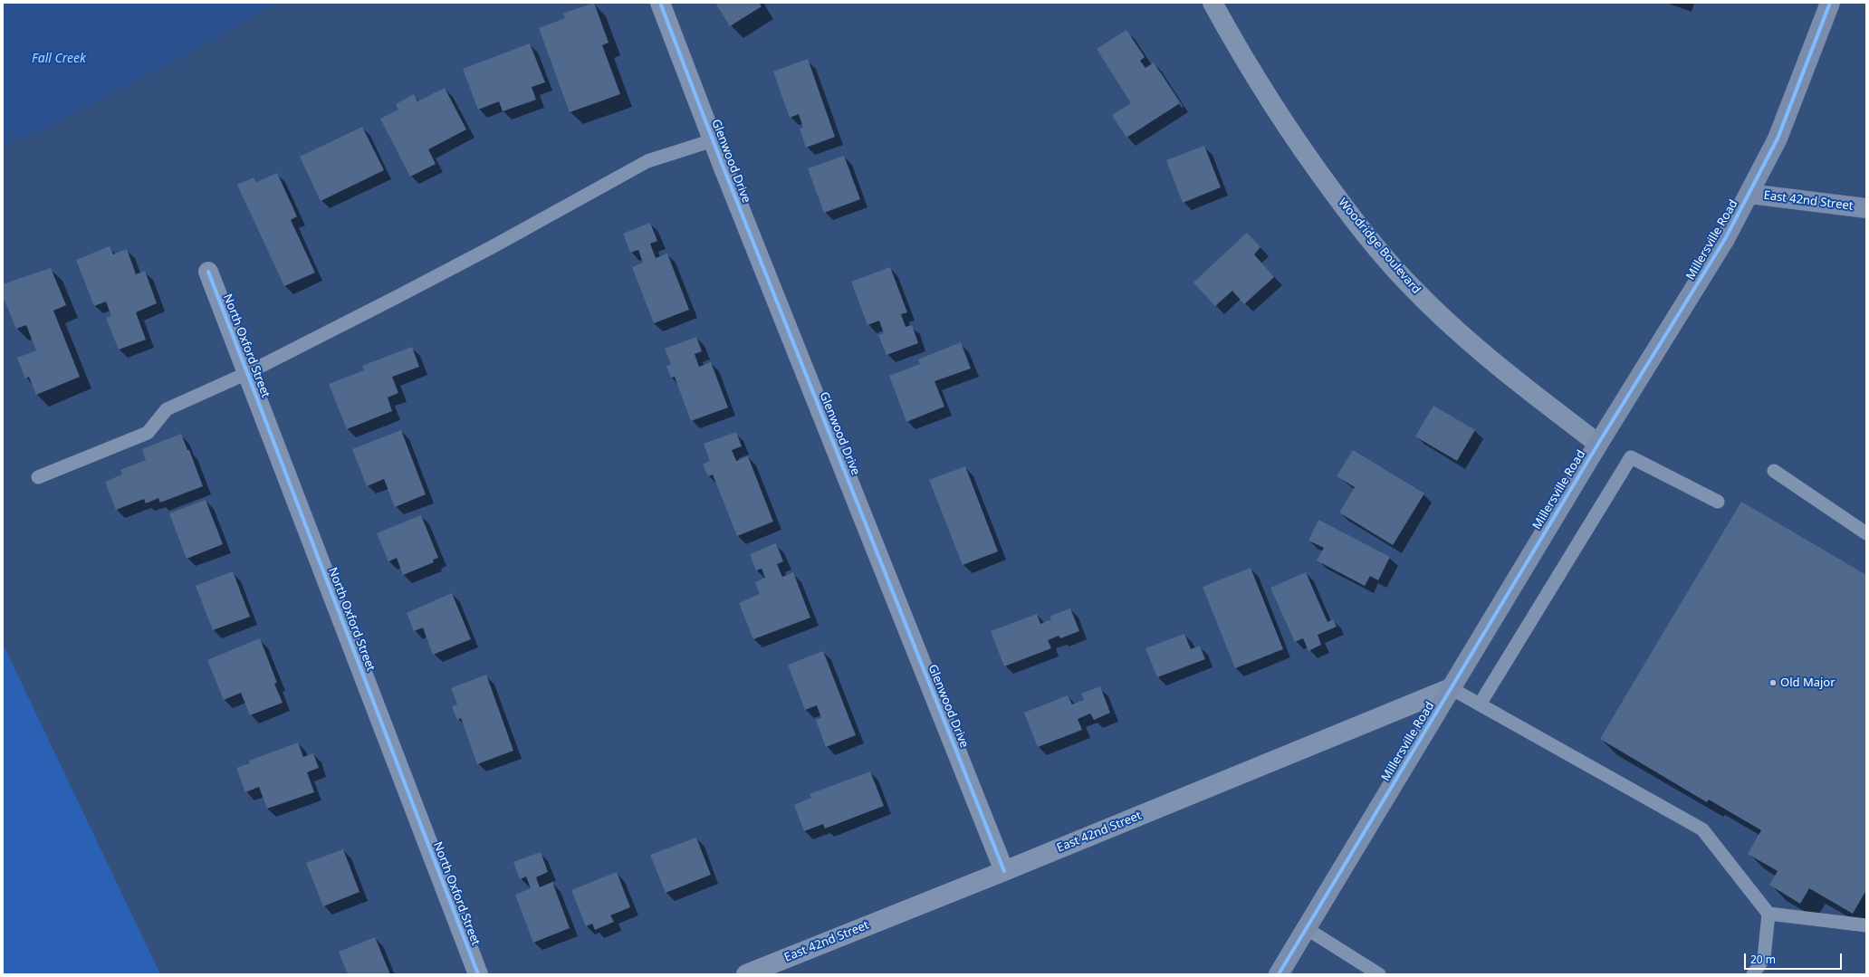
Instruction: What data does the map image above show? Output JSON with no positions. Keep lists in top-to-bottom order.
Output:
{
  "streets": {
    "street": [
      "Glenwood Drive",
      "East 42nd Street",
      "Millersville Road",
      "Woodridge Boulevard",
      "North Oxford Street"
    ]
  },
  "crossings": [
    ["Glenwood Drive", "East 42nd Street"],
    ["East 42nd Street", "Millersville Road"],
    ["Millersville Road", "Woodridge Boulevard"]
  ],
  "water": ["Fall Creek"],
  "places": ["Old Major"],
  "scale_bar": "20 m"
}
